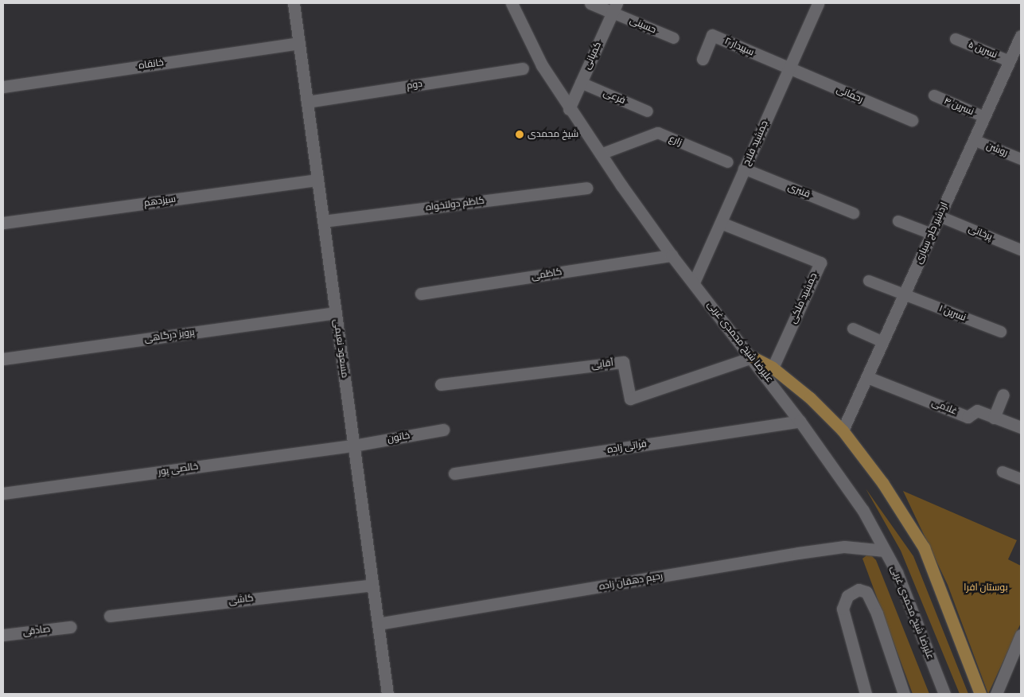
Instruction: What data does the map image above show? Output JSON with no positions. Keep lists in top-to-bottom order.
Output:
{
  "streets": {
    "street": [
      "سپیدار ۲",
      "کمپانی",
      "خانقاه",
      "دوم",
      "رحمانی",
      "جمشید فلاح",
      "سیزدهم",
      "کاظم دولتخواه",
      "اردشیر حاج سیاری",
      "کاظمی",
      "جمشید ملکی",
      "پرویز درگاهی",
      "علیرضا شیخ محمدی غربی",
      "مسعود نعیمی",
      "آقایی",
      "غلامی",
      "خاتون",
      "فراتی زاده",
      "خالصی پور",
      "رحیم دهقان زاده",
      "کاشی",
      "صادقی"
    ],
    "lane": [
      "حسینی",
      "نسرین ۵",
      "فرعی",
      "نسرین ۴",
      "زارع",
      "روشن",
      "قنبری",
      "پرخانی",
      "نسرین ۱"
    ]
  },
  "crossings": [
    ["حسینی", "کمپانی"],
    ["سپیدار ۲", "رحمانی"],
    ["سپیدار ۲", "جمشید فلاح"],
    ["نسرین ۵", "اردشیر حاج سیاری"],
    ["کمپانی", "فرعی"],
    ["کمپانی", "علیرضا شیخ محمدی غربی"],
    ["خانقاه", "مسعود نعیمی"],
    ["دوم", "مسعود نعیمی"],
    ["رحمانی", "جمشید فلاح"],
    ["نسرین ۴", "اردشیر حاج سیاری"],
    ["زارع", "علیرضا شیخ محمدی غربی"],
    ["جمشید فلاح", "قنبری"],
    ["جمشید فلاح", "جمشید ملکی"],
    ["جمشید فلاح", "علیرضا شیخ محمدی غربی"],
    ["روشن", "اردشیر حاج سیاری"],
    ["سیزدهم", "مسعود نعیمی"],
    ["کاظم دولتخواه", "مسعود نعیمی"],
    ["اردشیر حاج سیاری", "پرخانی"],
    ["اردشیر حاج سیاری", "نسرین ۱"],
    ["اردشیر حاج سیاری", "غلامی"],
    ["کاظمی", "علیرضا شیخ محمدی غربی"],
    ["پرویز درگاهی", "مسعود نعیمی"],
    ["علیرضا شیخ محمدی غربی", "آقایی"],
    ["علیرضا شیخ محمدی غربی", "فراتی زاده"],
    ["علیرضا شیخ محمدی غربی", "رحیم دهقان زاده"],
    ["مسعود نعیمی", "خاتون"],
    ["مسعود نعیمی", "خالصی پور"],
    ["مسعود نعیمی", "رحیم دهقان زاده"],
    ["مسعود نعیمی", "کاشی"],
    ["خاتون", "خالصی پور"]
  ],
  "parks": ["بوستان افرا"],
  "places": ["شیخ محمدی"]
}
